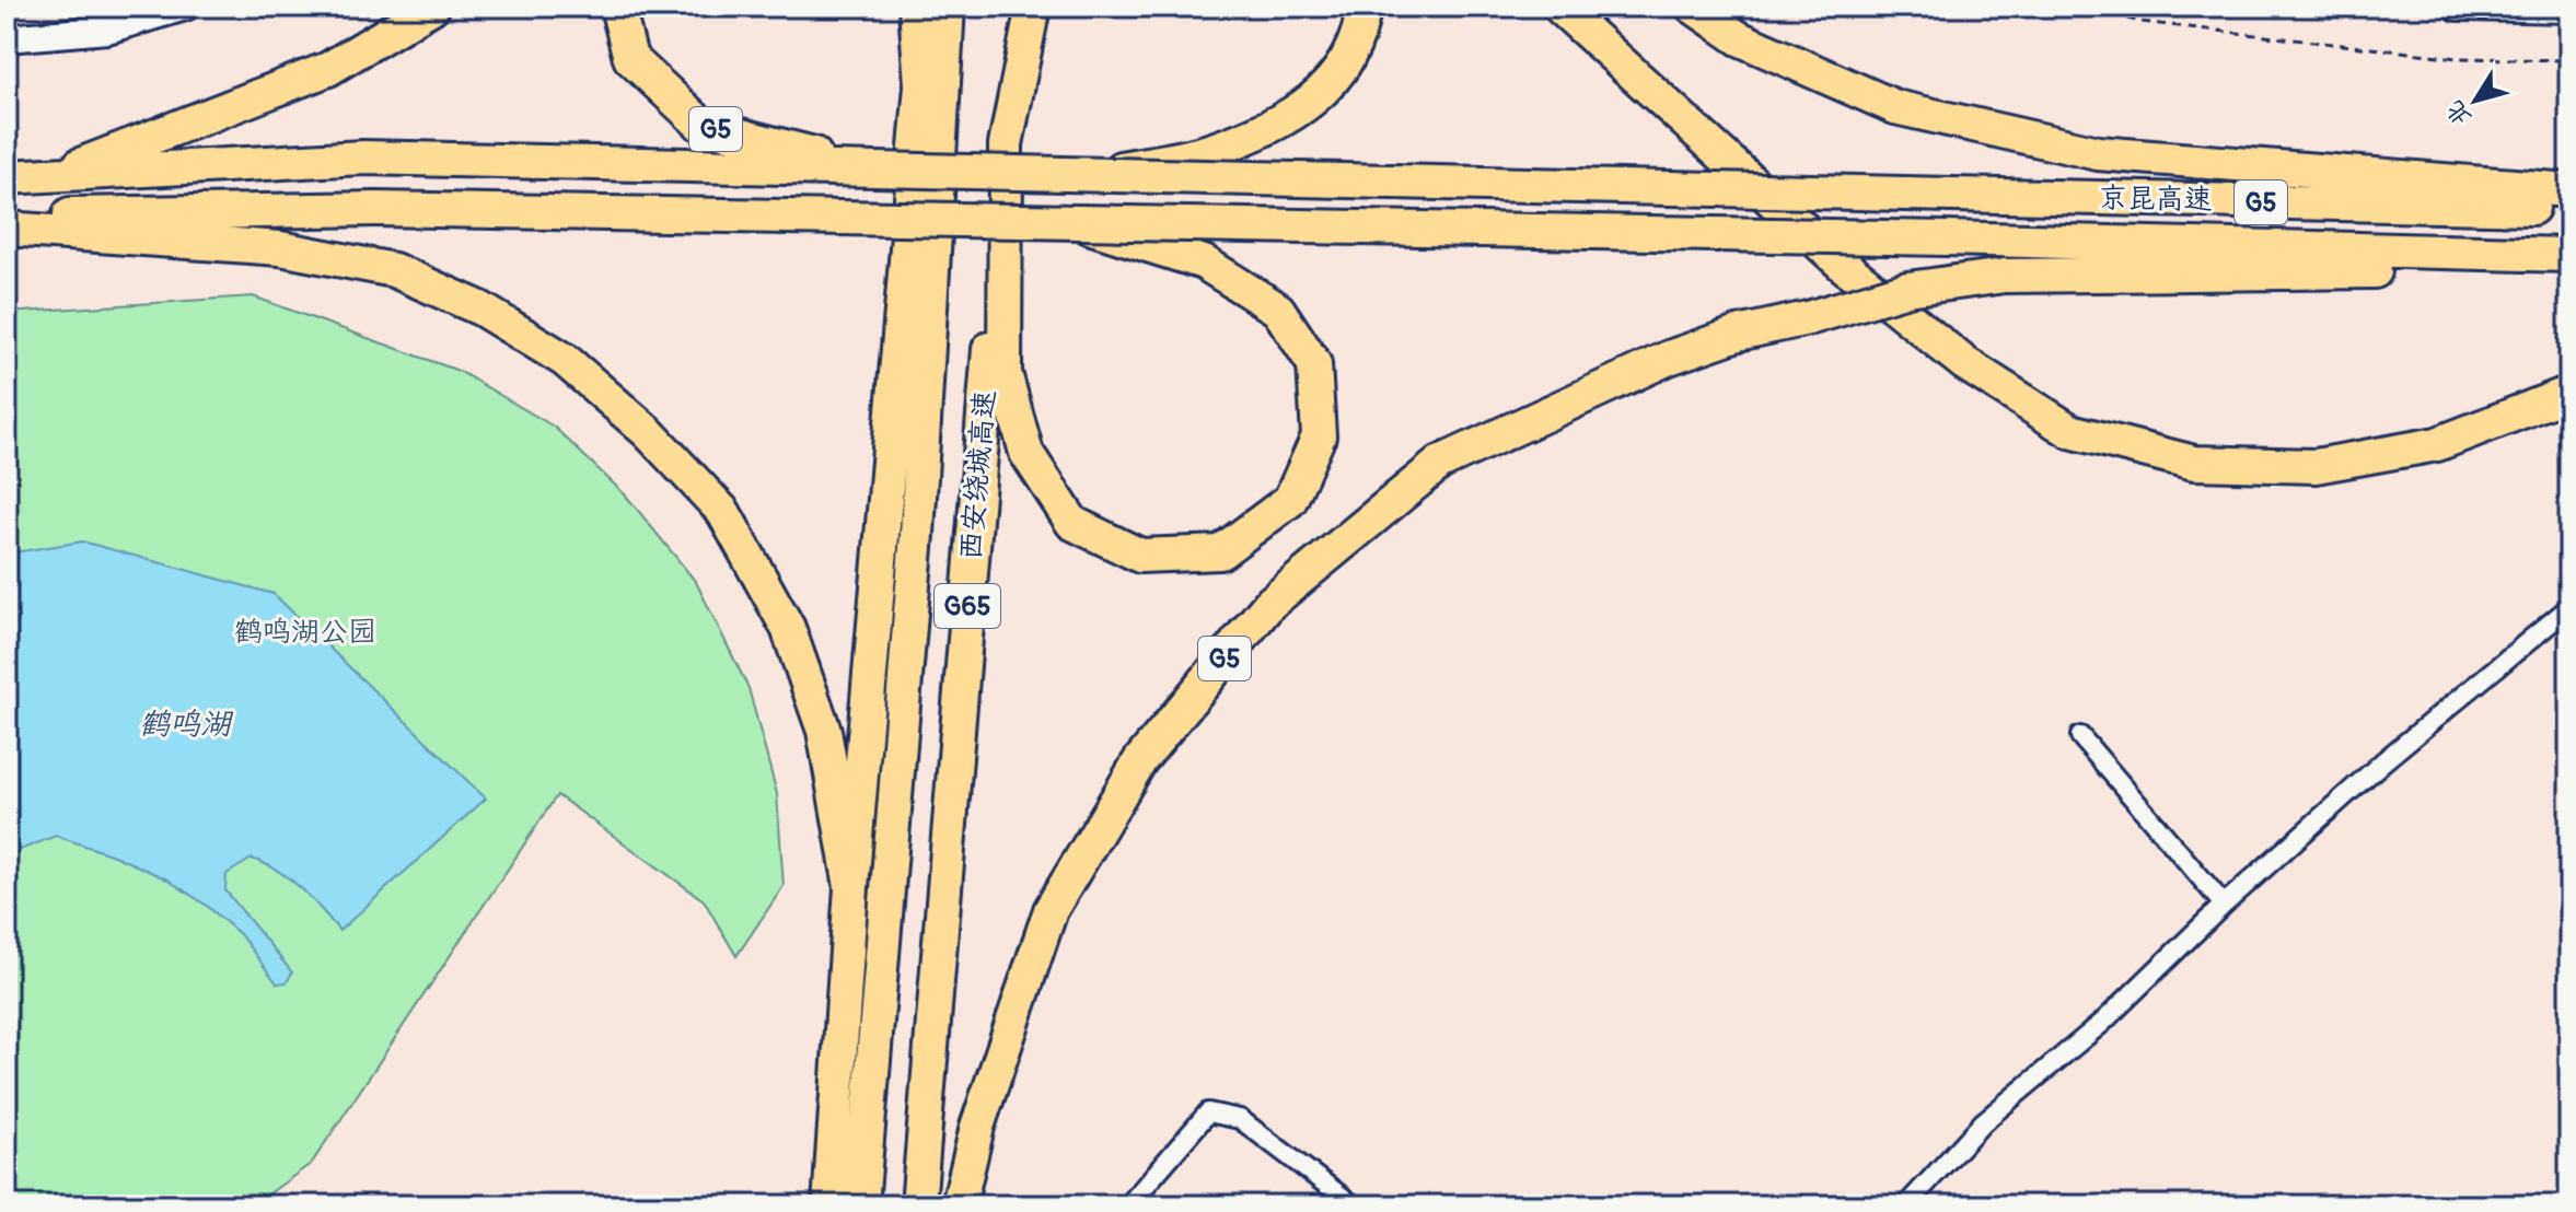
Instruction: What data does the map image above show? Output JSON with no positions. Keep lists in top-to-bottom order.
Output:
{
  "streets": {
    "highway": [
      "G5",
      "京昆高速",
      "西安绕城高速",
      "G65"
    ]
  },
  "crossings": [
    ["G5", "京昆高速"]
  ],
  "water": ["鹤鸣湖"],
  "parks": ["鹤鸣湖公园"],
  "north": "bottom left"
}
